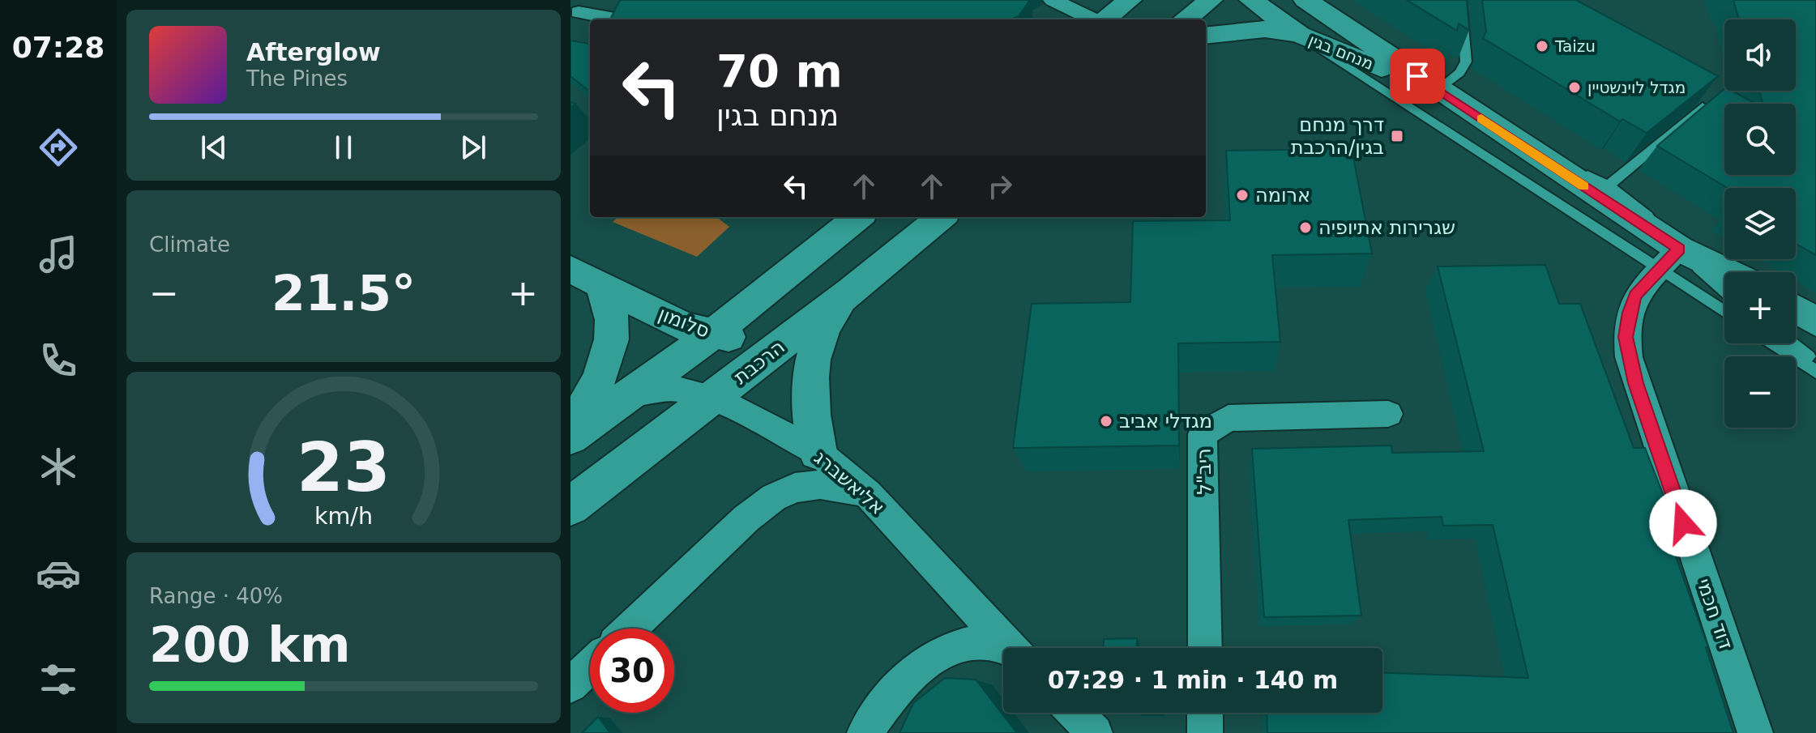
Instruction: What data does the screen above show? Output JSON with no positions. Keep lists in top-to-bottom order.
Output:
{
  "streets": {
    "street": [
      "מנחם בגין",
      "סלומון",
      "הרכבת",
      "ריב\"ל",
      "אליאשברג",
      "דוד חכמי"
    ]
  },
  "crossings": [
    ["מנחם בגין", "דוד חכמי"],
    ["סלומון", "הרכבת"],
    ["הרכבת", "אליאשברג"]
  ],
  "places": {
    "other": [
      "Taizu",
      "מגדל לוינשטיין",
      "ארומה",
      "שגרירות אתיופיה",
      "מגדלי אביב"
    ],
    "transit": ["דרך מנחם בגין/הרכבת"]
  },
  "page": {
    "tabs": "07:28",
    "map_buttons": ["+", "−"],
    "turn": ["70 m", "מנחם בגין"],
    "song": ["Afterglow", "The Pines"],
    "tile": [
      "Climate",
      ["Range · 40%", "200 km"]
    ],
    "heat": ["−", "21.5°", "+"],
    "limit": "30",
    "trip": "07:29 · 1 min · 140 m",
    "gauge": ["23", "km/h"]
  }
}
